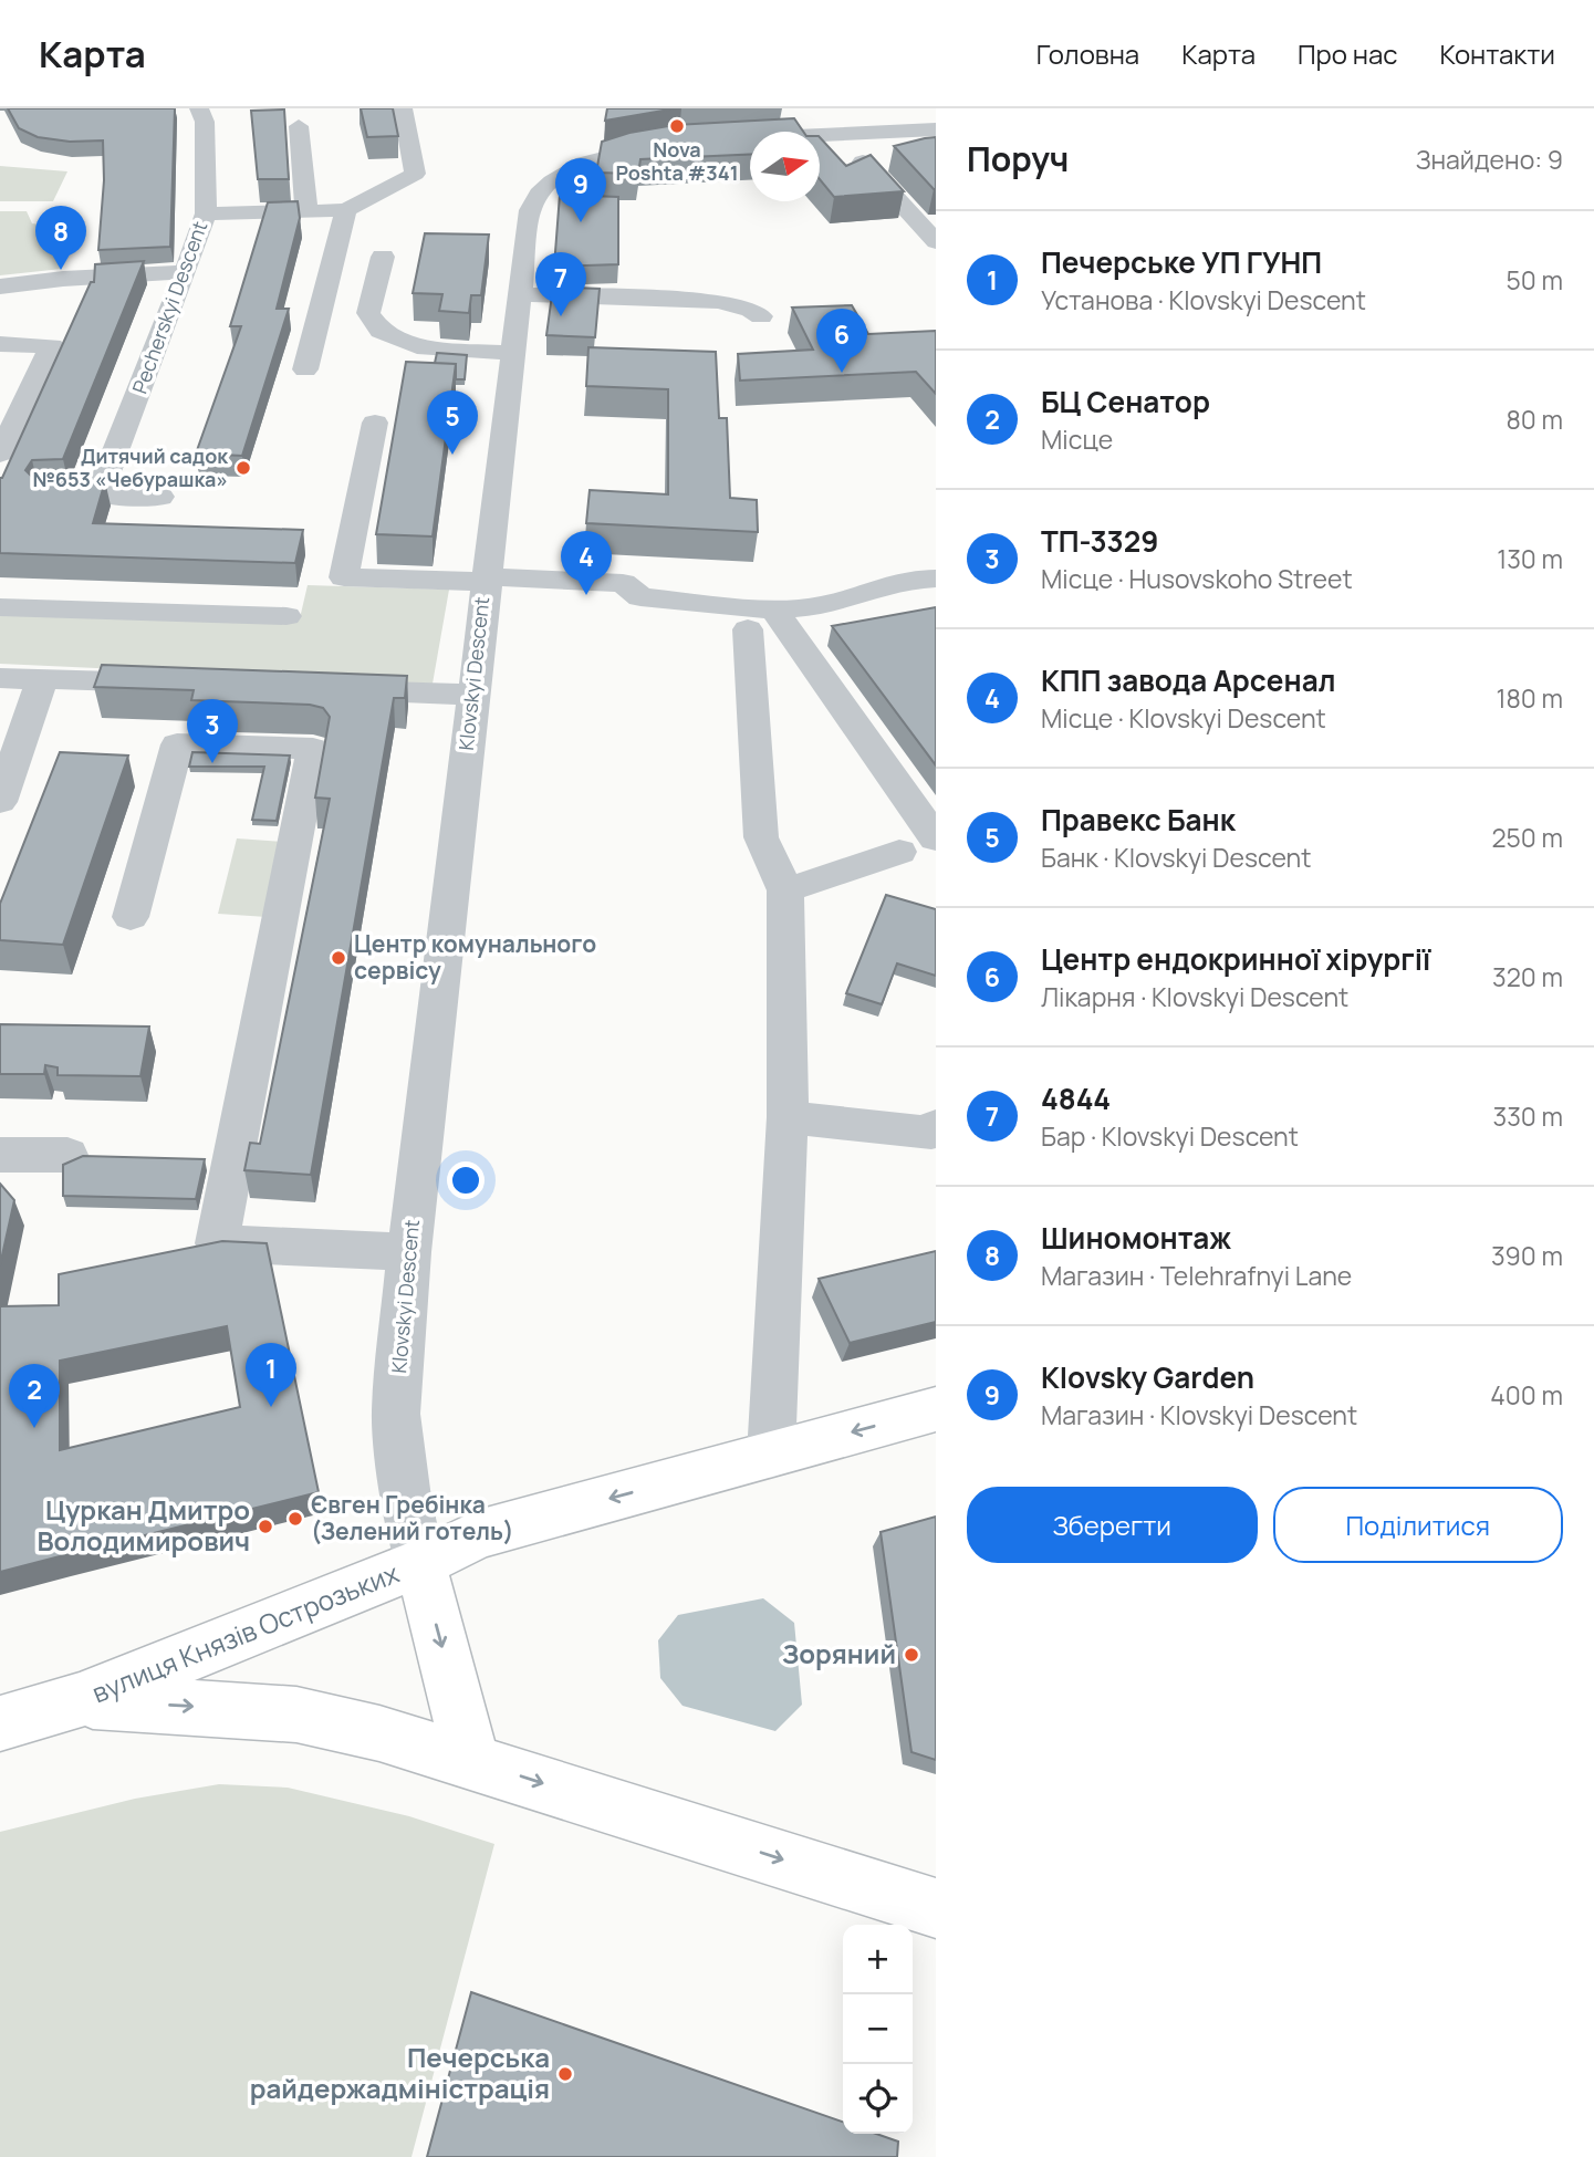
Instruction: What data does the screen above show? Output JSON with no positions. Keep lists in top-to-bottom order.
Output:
{
  "streets": {
    "main road": ["вулиця Князів Острозьких"],
    "street": ["Pecherskyi Descent", "Klovskyi Descent"]
  },
  "crossings": [
    ["Klovskyi Descent", "вулиця Князів Острозьких"]
  ],
  "one_way": ["вулиця Князів Острозьких"],
  "places": [
    "Nova Poshta #341",
    "Дитячий садок №653 «Чебурашка»",
    "Центр комунального сервісу",
    "Євген Гребінка (Зелений готель)",
    "Цуркан Дмитро Володимирович",
    "Зоряний",
    "Печерська райдержадміністрація"
  ],
  "north": "right",
  "page": {
    "header": "Карта",
    "nav": [
      "Головна",
      "Карта",
      "Про нас",
      "Контакти"
    ],
    "heading": ["Поруч", "Знайдено: 9"],
    "pins": [
      "9",
      "8",
      "7",
      "6",
      "5",
      "4",
      "3",
      "1",
      "2"
    ],
    "list": [
      {
        "mark": "1",
        "name": "Печерське УП ГУНП",
        "note": "Установа · Klovskyi Descent",
        "value": "50 m"
      },
      {
        "mark": "2",
        "name": "БЦ Сенатор",
        "note": "Місце",
        "value": "80 m"
      },
      {
        "mark": "3",
        "name": "ТП-3329",
        "note": "Місце · Husovskoho Street",
        "value": "130 m"
      },
      {
        "mark": "4",
        "name": "КПП завода Арсенал",
        "note": "Місце · Klovskyi Descent",
        "value": "180 m"
      },
      {
        "mark": "5",
        "name": "Правекс Банк",
        "note": "Банк · Klovskyi Descent",
        "value": "250 m"
      },
      {
        "mark": "6",
        "name": "Центр ендокринної хірургії",
        "note": "Лікарня · Klovskyi Descent",
        "value": "320 m"
      },
      {
        "mark": "7",
        "name": "4844",
        "note": "Бар · Klovskyi Descent",
        "value": "330 m"
      },
      {
        "mark": "8",
        "name": "Шиномонтаж",
        "note": "Магазин · Telehrafnyi Lane",
        "value": "390 m"
      },
      {
        "mark": "9",
        "name": "Klovsky Garden",
        "note": "Магазин · Klovskyi Descent",
        "value": "400 m"
      }
    ],
    "buttons": ["Зберегти", "Поділитися"],
    "map_buttons": ["+", "−"]
  }
}
